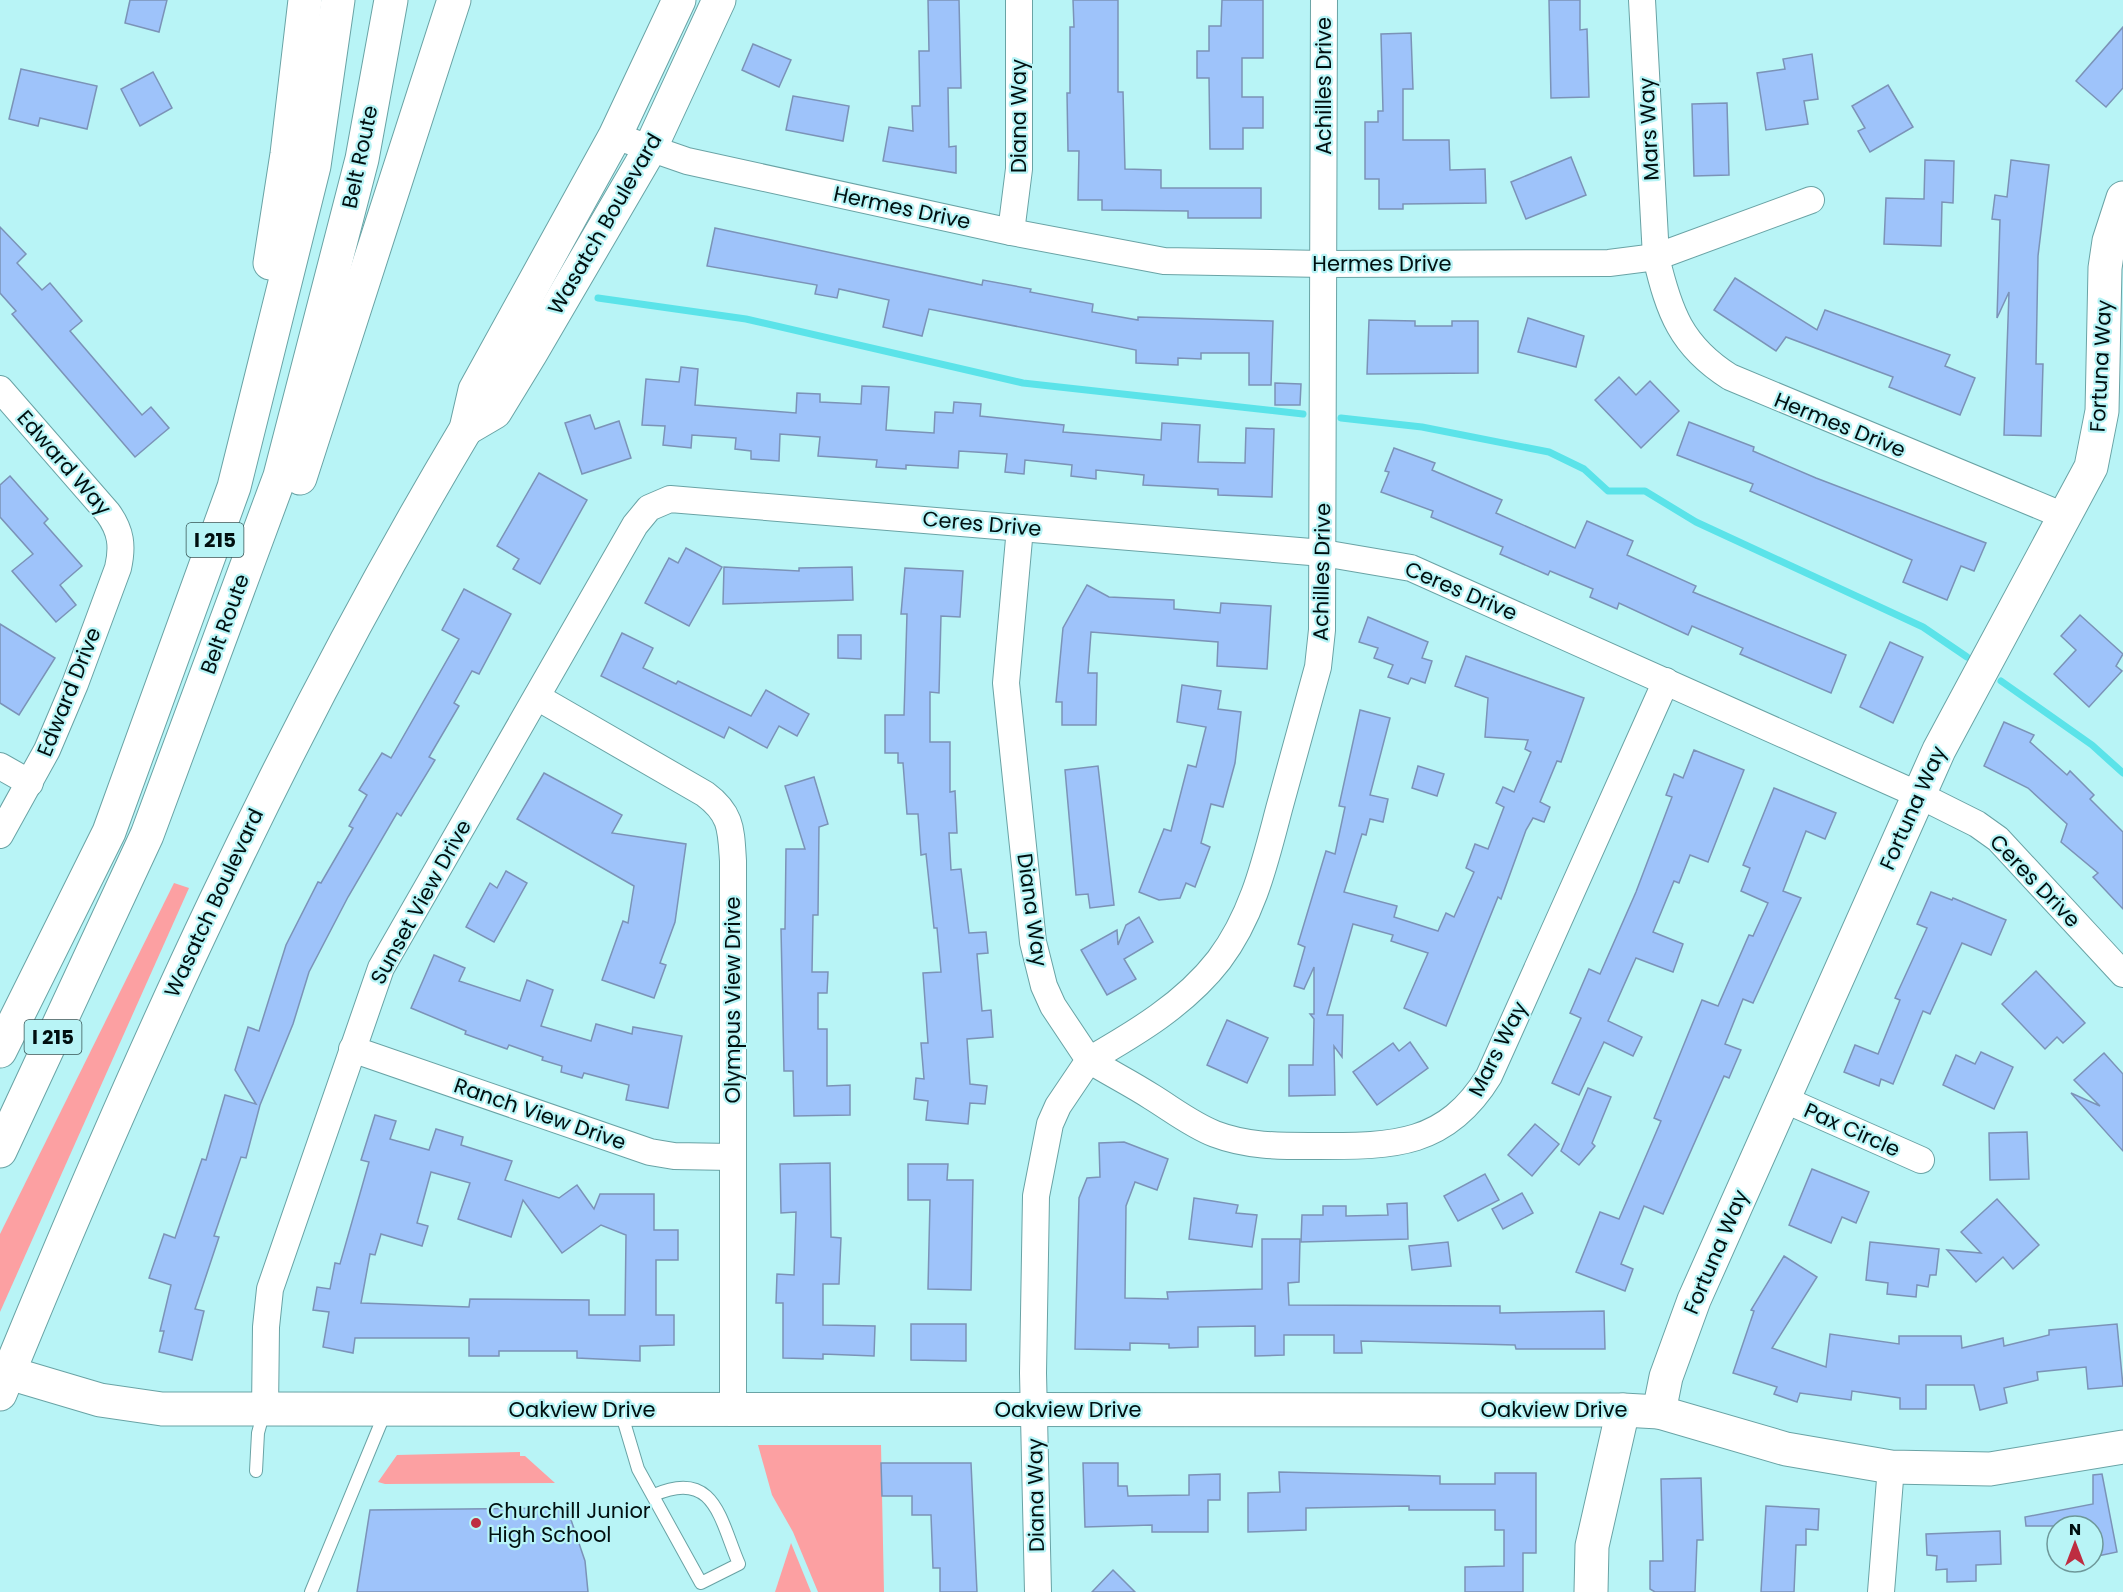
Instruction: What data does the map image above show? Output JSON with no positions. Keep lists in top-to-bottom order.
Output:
{
  "streets": {
    "main road": [
      "Belt Route",
      "Wasatch Boulevard",
      "Fortuna Way",
      "I 215",
      "Oakview Drive"
    ],
    "street": [
      "Achilles Drive",
      "Diana Way",
      "Mars Way",
      "Hermes Drive",
      "Edward Way",
      "Ceres Drive",
      "Edward Drive",
      "Sunset View Drive",
      "Olympus View Drive",
      "Ranch View Drive",
      "Pax Circle"
    ]
  },
  "crossings": [
    ["Achilles Drive", "Diana Way"],
    ["Achilles Drive", "Mars Way"],
    ["Achilles Drive", "Hermes Drive"],
    ["Achilles Drive", "Ceres Drive"],
    ["Diana Way", "Mars Way"],
    ["Diana Way", "Hermes Drive"],
    ["Diana Way", "Ceres Drive"],
    ["Diana Way", "Oakview Drive"],
    ["Mars Way", "Hermes Drive"],
    ["Mars Way", "Ceres Drive"],
    ["Hermes Drive", "Wasatch Boulevard"],
    ["Hermes Drive", "Fortuna Way"],
    ["Wasatch Boulevard", "Oakview Drive"],
    ["Fortuna Way", "Ceres Drive"],
    ["Fortuna Way", "Pax Circle"],
    ["Fortuna Way", "Oakview Drive"],
    ["Edward Way", "Edward Drive"],
    ["Ceres Drive", "Sunset View Drive"],
    ["Sunset View Drive", "Olympus View Drive"],
    ["Sunset View Drive", "Ranch View Drive"],
    ["Sunset View Drive", "Oakview Drive"],
    ["Olympus View Drive", "Ranch View Drive"],
    ["Olympus View Drive", "Oakview Drive"]
  ],
  "places": ["Churchill Junior High School"],
  "north": "top"
}
